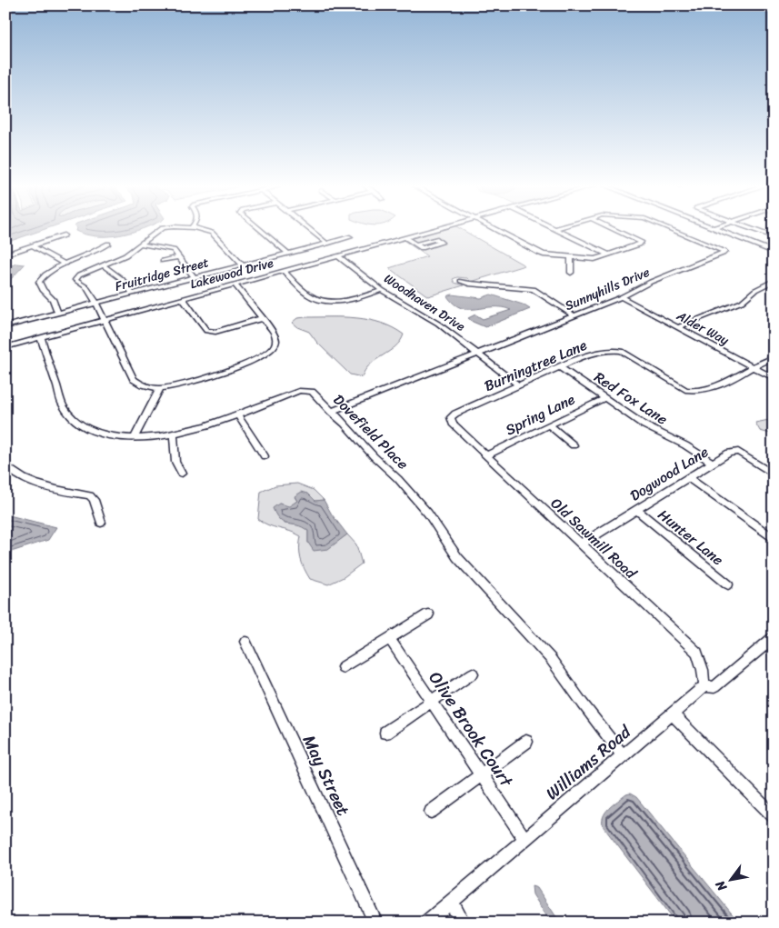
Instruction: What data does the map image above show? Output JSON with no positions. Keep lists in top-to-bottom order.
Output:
{
  "streets": {
    "street": [
      "Lakewood Drive",
      "Fruitridge Street",
      "Sunnyhills Drive",
      "Woodhaven Drive",
      "Alder Way",
      "Burningtree Lane",
      "Red Fox Lane",
      "Spring Lane",
      "Dovefield Place",
      "Dogwood Lane",
      "Hunter Lane",
      "Old Sawmill Road",
      "Olive Brook Court",
      "Williams Road",
      "May Street"
    ]
  },
  "crossings": [
    ["Lakewood Drive", "Woodhaven Drive"],
    ["Lakewood Drive", "Dovefield Place"],
    ["Sunnyhills Drive", "Woodhaven Drive"],
    ["Sunnyhills Drive", "Alder Way"],
    ["Sunnyhills Drive", "Dovefield Place"],
    ["Woodhaven Drive", "Burningtree Lane"],
    ["Alder Way", "Burningtree Lane"],
    ["Burningtree Lane", "Red Fox Lane"],
    ["Burningtree Lane", "Old Sawmill Road"],
    ["Red Fox Lane", "Spring Lane"],
    ["Red Fox Lane", "Dogwood Lane"],
    ["Spring Lane", "Old Sawmill Road"],
    ["Dovefield Place", "Williams Road"],
    ["Dogwood Lane", "Hunter Lane"],
    ["Dogwood Lane", "Old Sawmill Road"],
    ["Old Sawmill Road", "Williams Road"],
    ["Olive Brook Court", "Williams Road"]
  ],
  "north": "bottom left"
}
